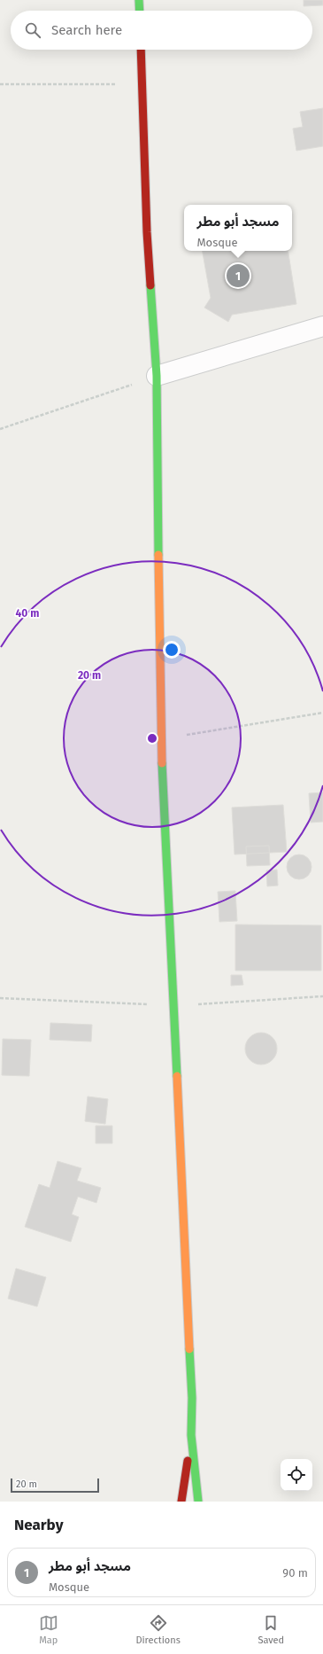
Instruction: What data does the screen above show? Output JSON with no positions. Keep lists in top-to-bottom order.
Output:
{
  "scale_bar": "20 m",
  "page": {
    "search": "Search here",
    "popup": ["مسجد أبو مطر", "Mosque"],
    "pins": "1",
    "scale": "20 m",
    "heading": "Nearby",
    "list": [
      {
        "mark": "1",
        "name": "مسجد أبو مطر",
        "note": "Mosque",
        "value": "90 m"
      }
    ],
    "nav": ["Map", "Directions", "Saved"]
  },
  "rings": ["40 m", "20 m"]
}
